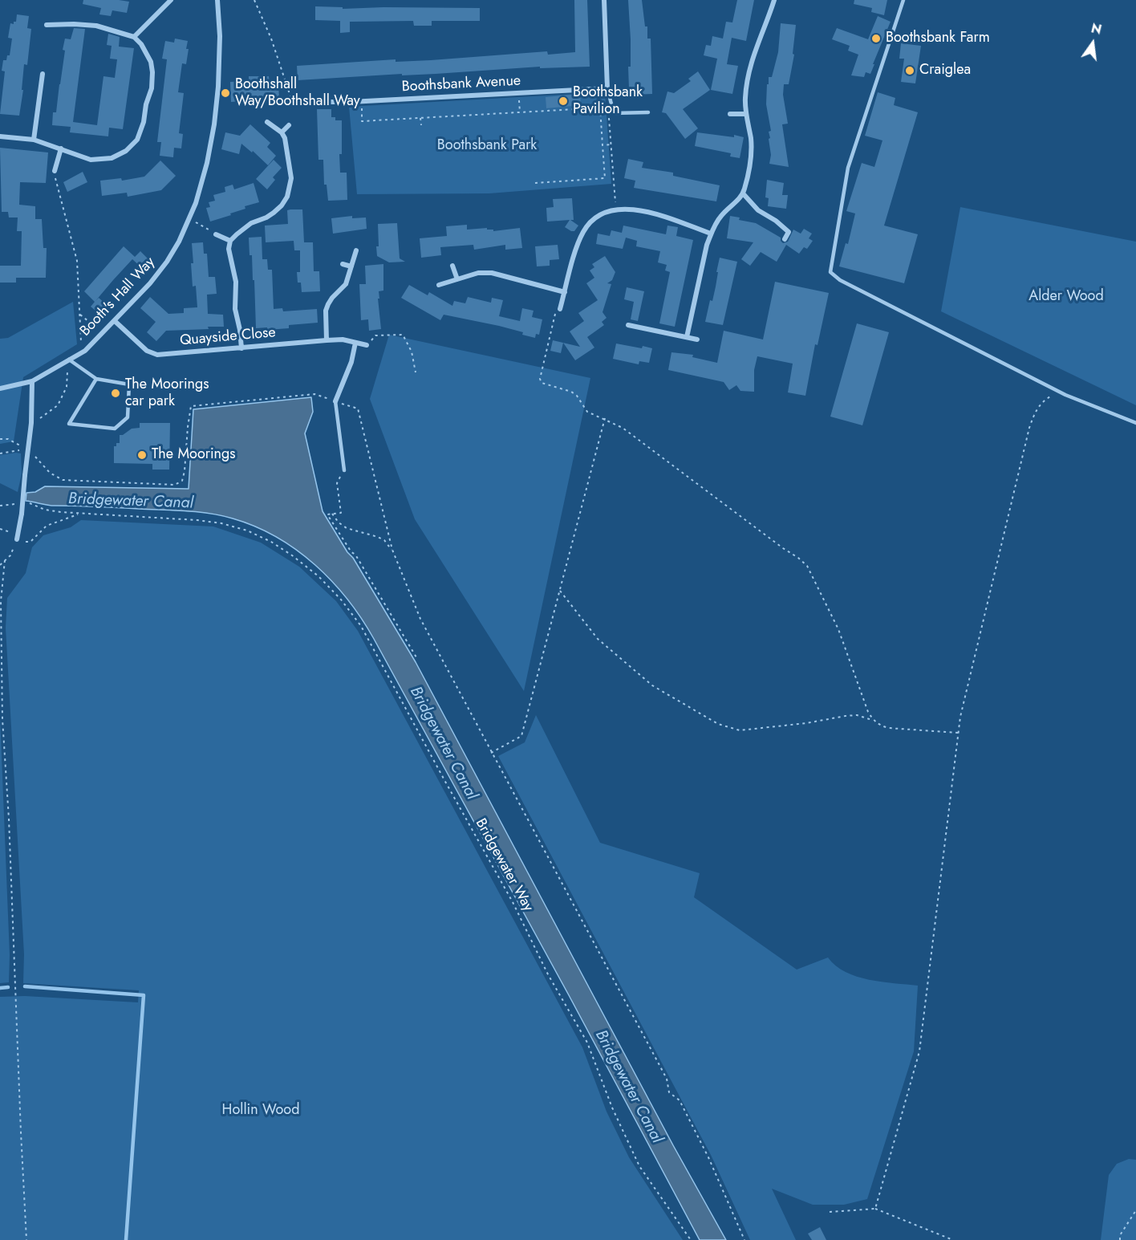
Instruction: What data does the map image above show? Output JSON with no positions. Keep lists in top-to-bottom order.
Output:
{
  "streets": {
    "street": ["Boothsbank Avenue", "Booth's Hall Way", "Quayside Close"],
    "path": ["Bridgewater Way"]
  },
  "crossings": [
    ["Booth's Hall Way", "Quayside Close"]
  ],
  "water": ["Bridgewater Canal"],
  "parks": ["Boothsbank Park", "Alder Wood", "Hollin Wood"],
  "places": [
    "Boothsbank Farm",
    "Craiglea",
    "Boothshall Way/Boothshall Way",
    "Boothsbank Pavilion",
    "The Moorings car park",
    "The Moorings"
  ],
  "north": "top"
}
